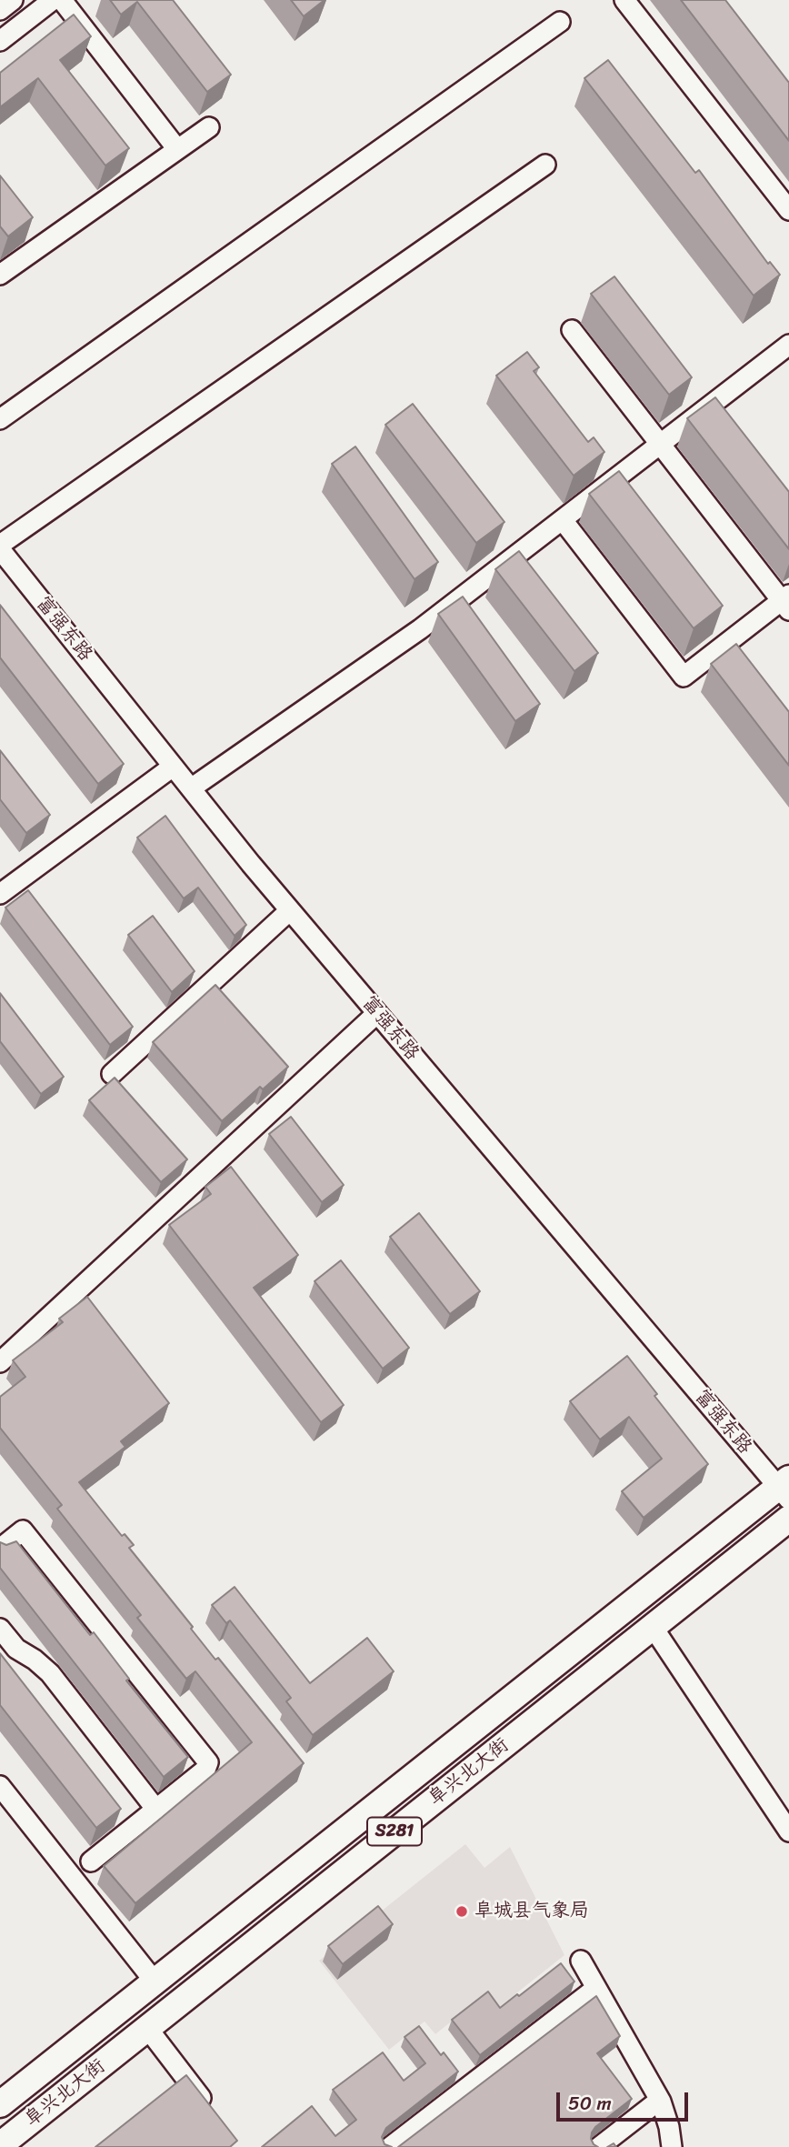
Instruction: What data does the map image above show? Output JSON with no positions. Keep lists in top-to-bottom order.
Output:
{
  "streets": {
    "main road": ["阜兴北大街", "S281"],
    "street": ["富强东路"]
  },
  "crossings": [
    ["富强东路", "阜兴北大街"]
  ],
  "places": ["阜城县气象局"],
  "scale_bar": "50 m"
}
